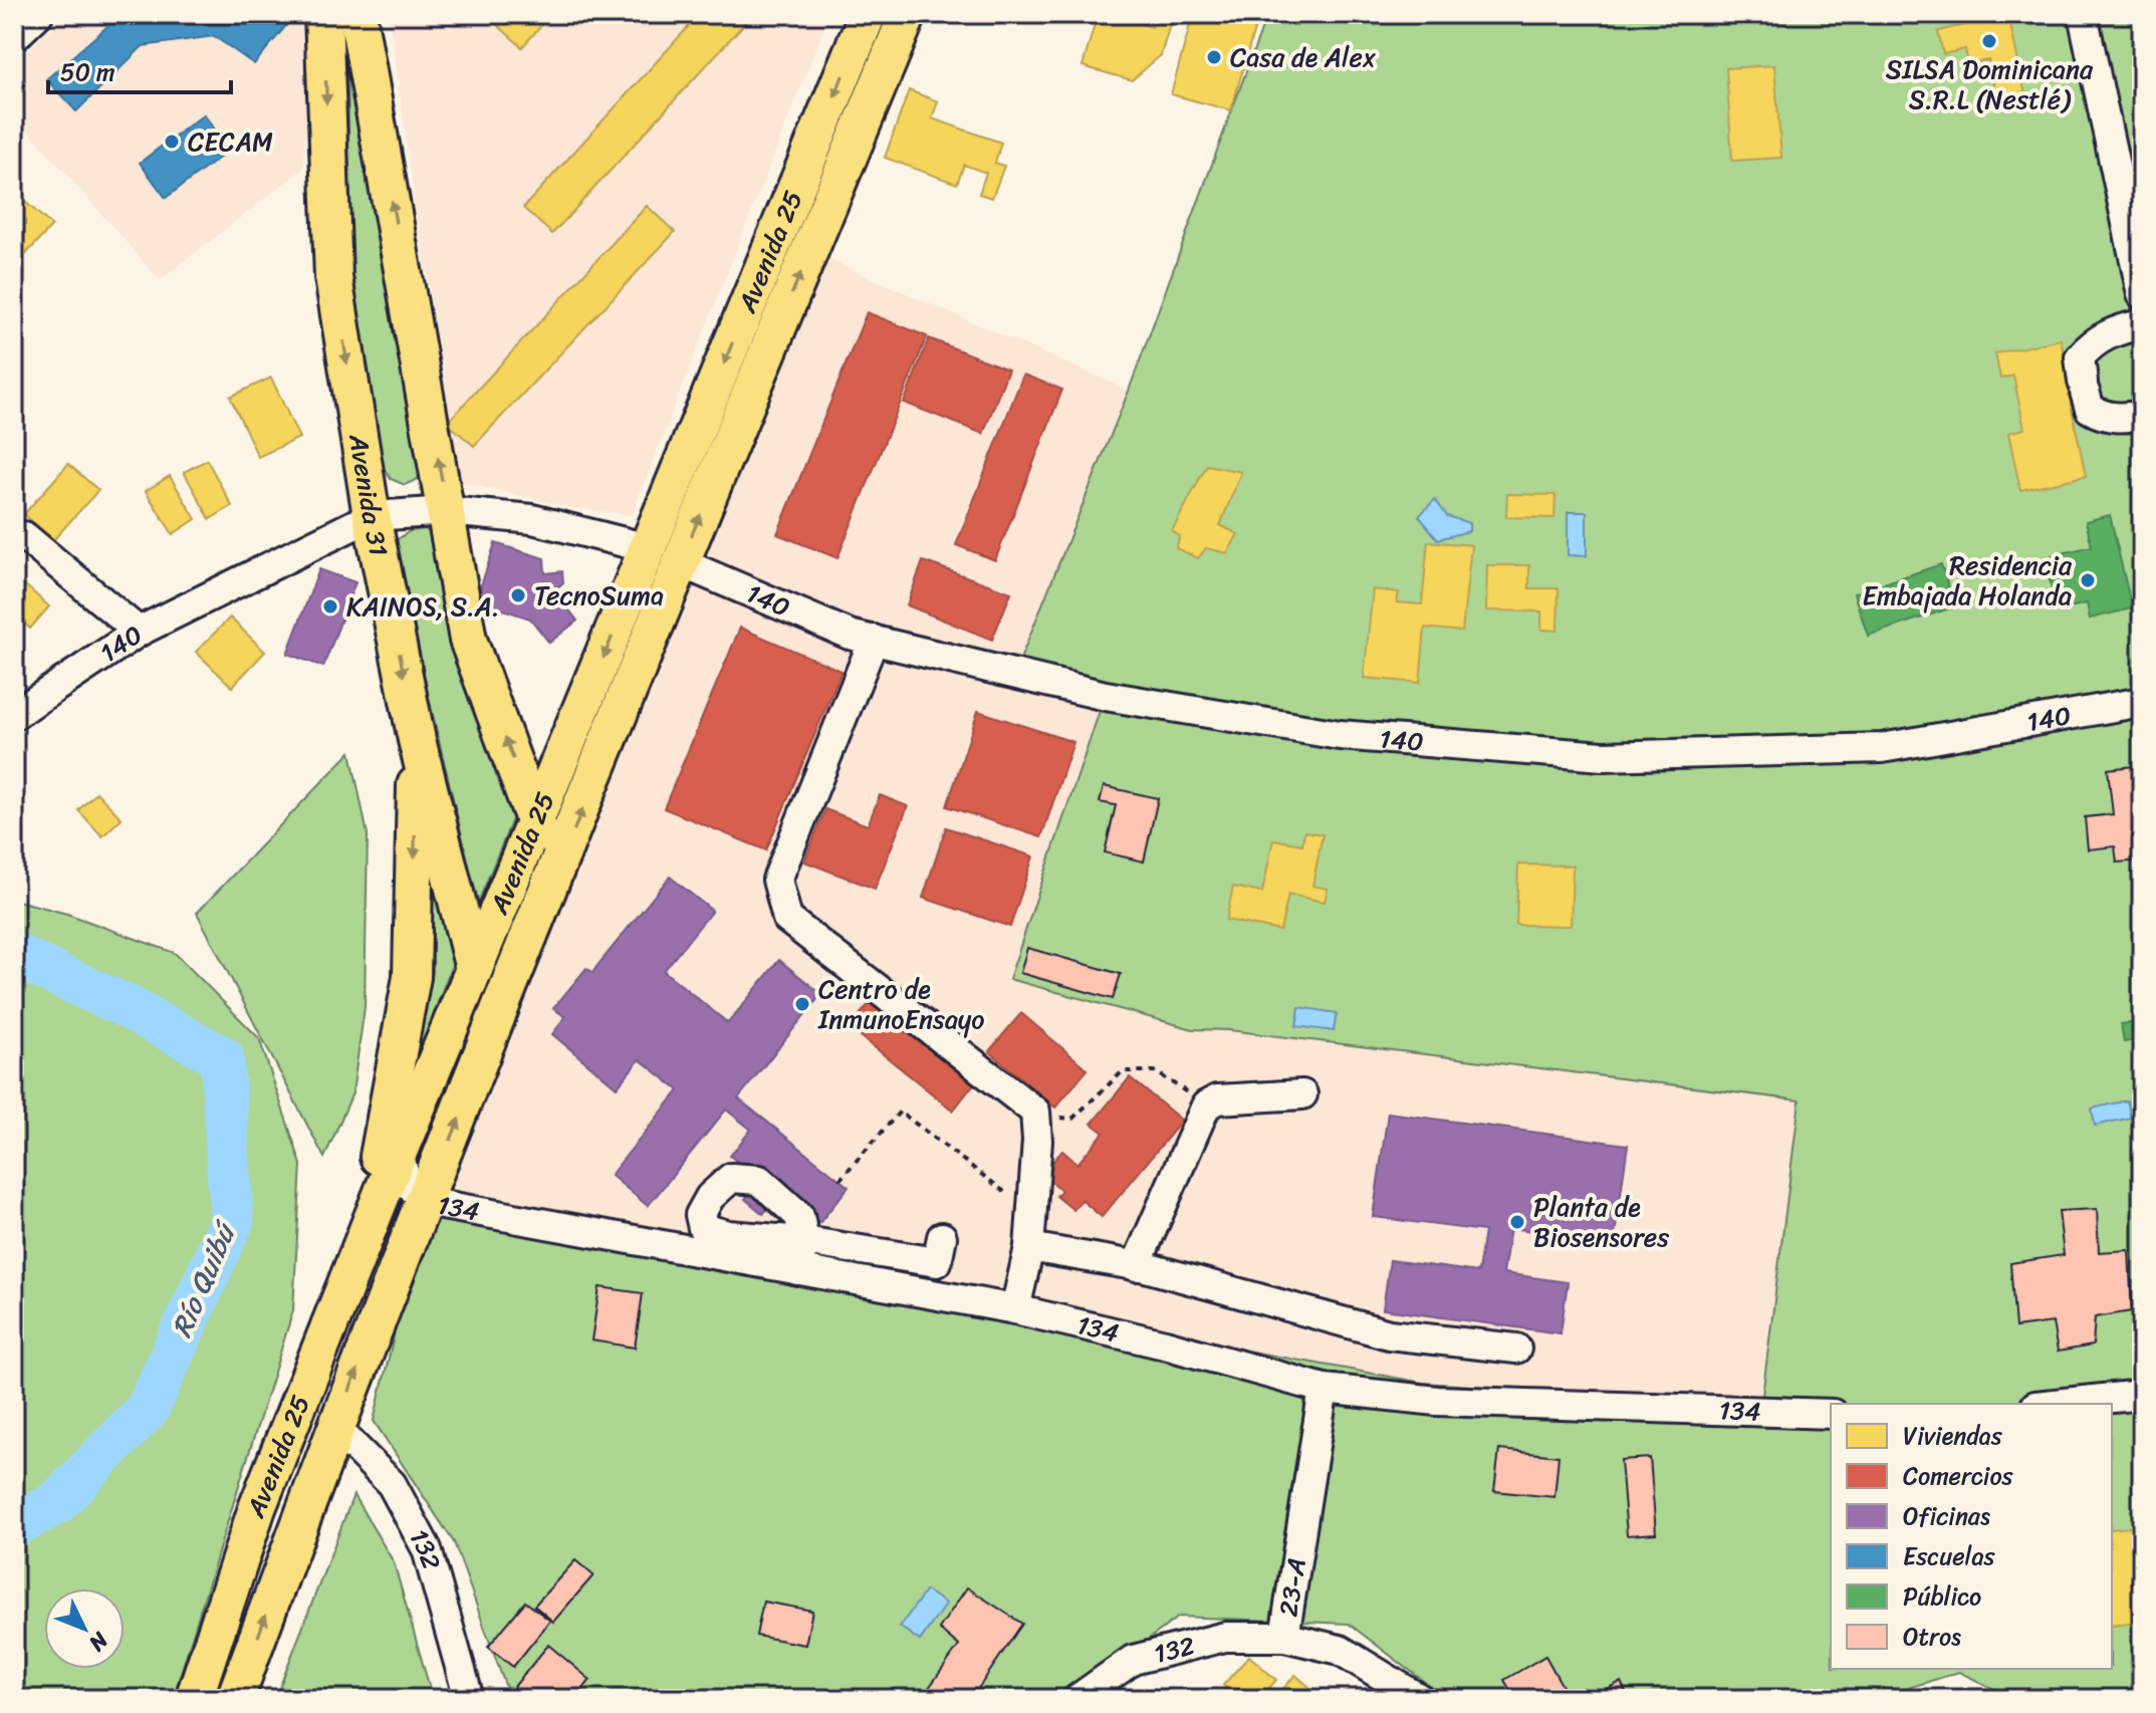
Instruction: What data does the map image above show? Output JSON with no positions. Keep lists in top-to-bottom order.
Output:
{
  "streets": {
    "main road": ["Avenida 25", "Avenida 31"],
    "street": [
      "140",
      "134",
      "132",
      "23-A"
    ]
  },
  "crossings": [
    ["Avenida 25", "Avenida 31"],
    ["Avenida 25", "140"],
    ["Avenida 25", "134"],
    ["Avenida 25", "132"],
    ["Avenida 31", "140"],
    ["134", "23-A"],
    ["132", "23-A"]
  ],
  "water": ["Río Quibú"],
  "places": [
    "SILSA Dominicana S.R.L (Nestlé)",
    "Casa de Alex",
    "CECAM",
    "Residencia Embajada Holanda",
    "TecnoSuma",
    "KAINOS, S.A.",
    "Centro de InmunoEnsayo",
    "Planta de Biosensores"
  ],
  "legend": [
    "Viviendas",
    "Comercios",
    "Oficinas",
    "Escuelas",
    "Público",
    "Otros"
  ],
  "scale_bar": "50 m",
  "north": "bottom right"
}
